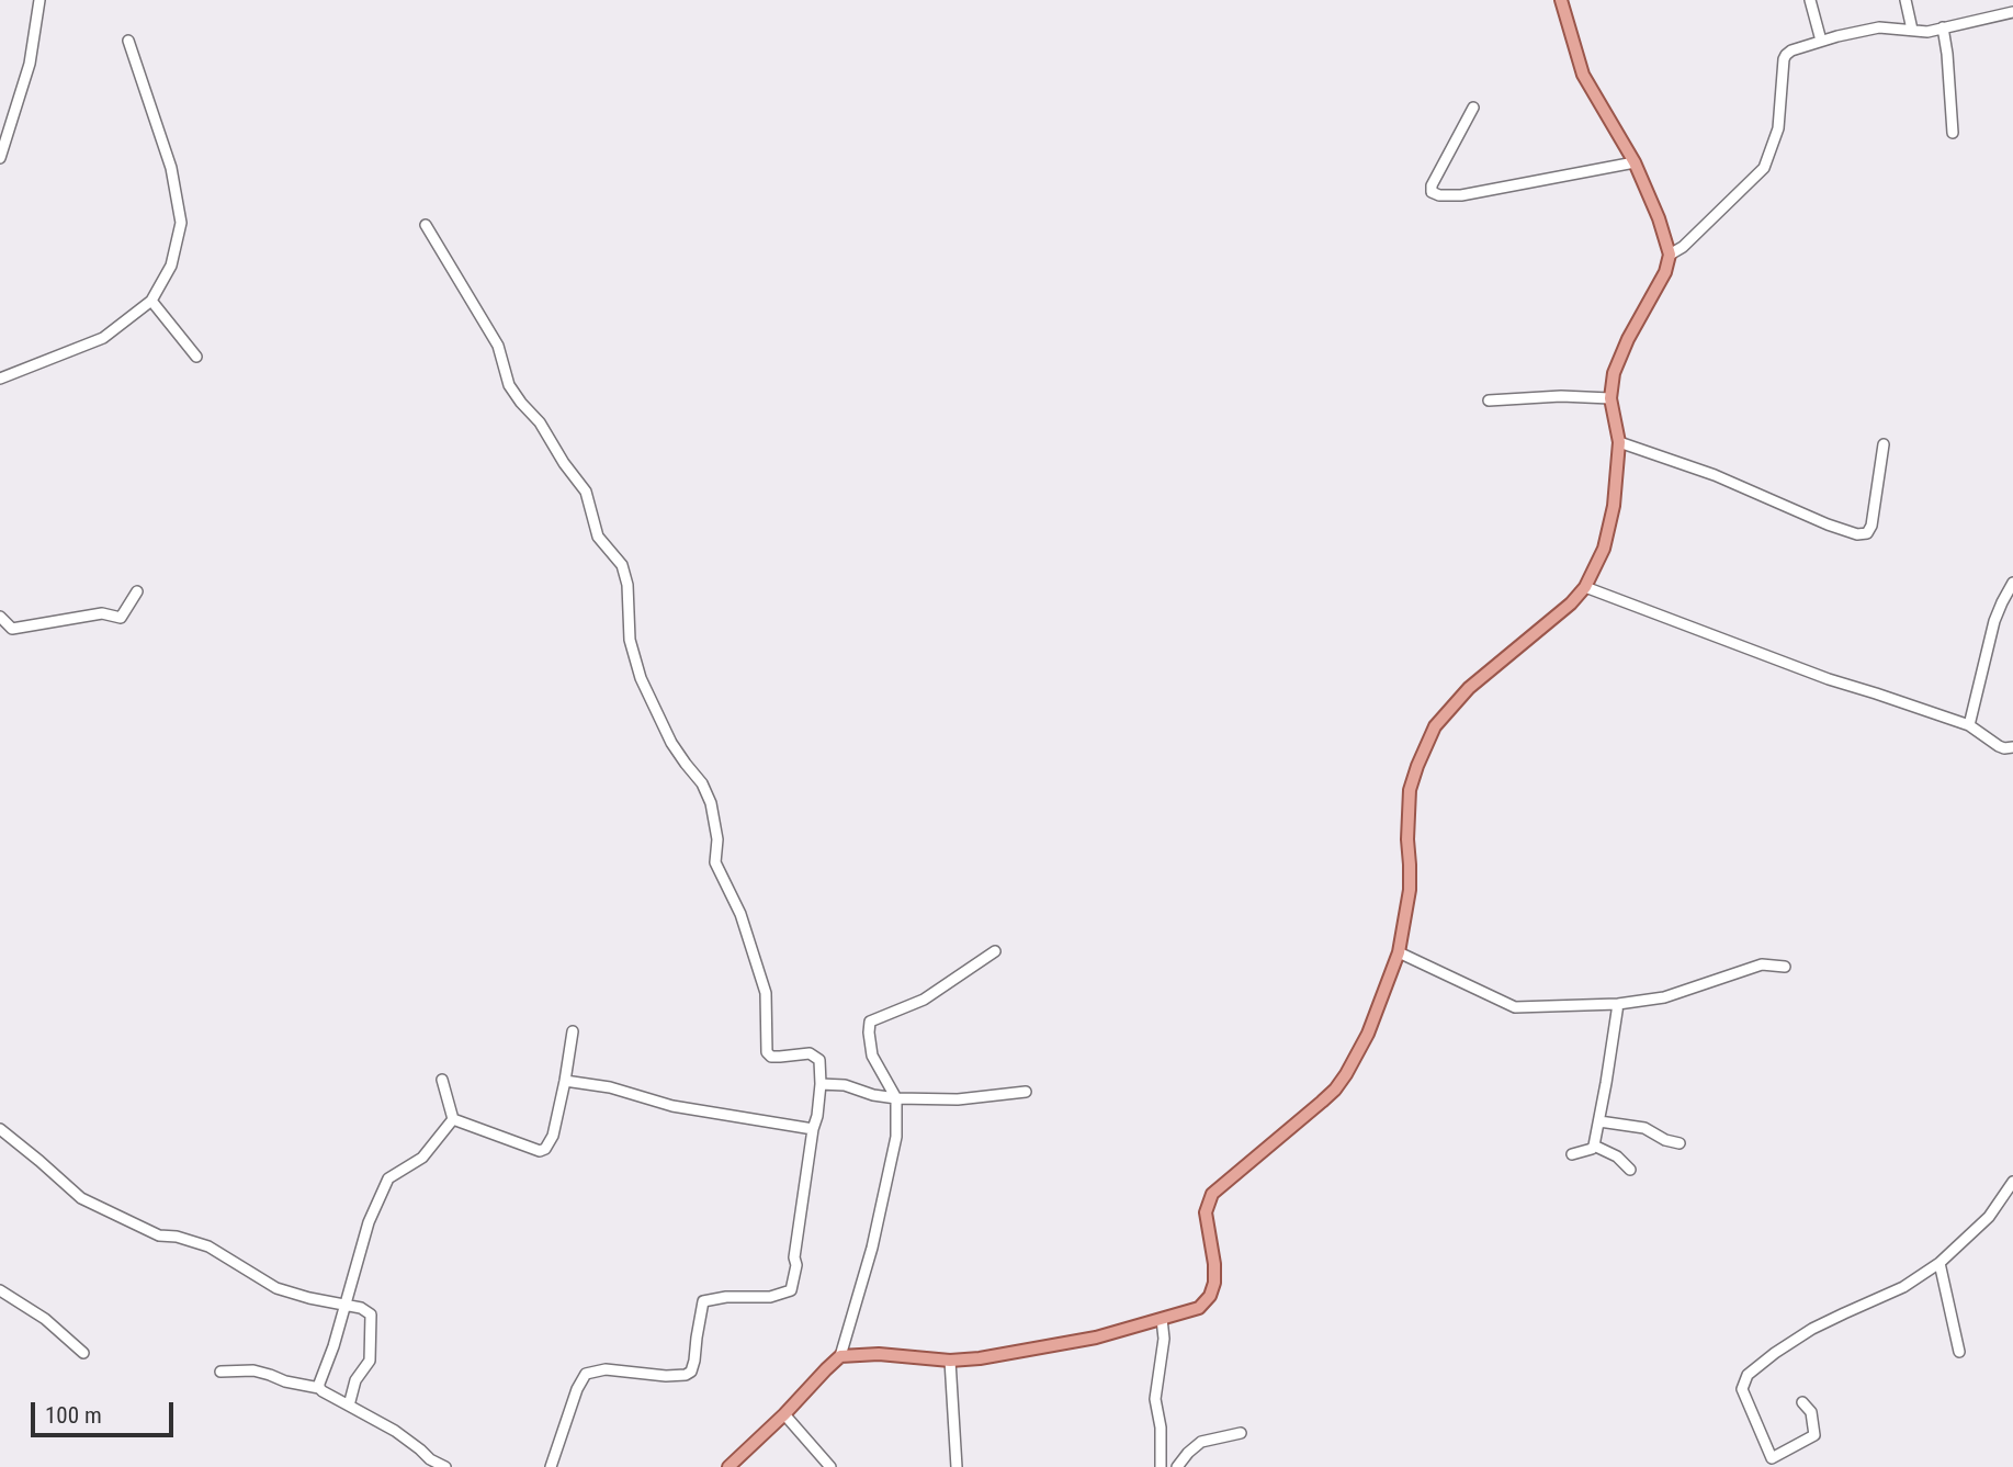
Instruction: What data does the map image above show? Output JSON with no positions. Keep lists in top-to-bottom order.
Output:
{
  "scale_bar": "100 m"
}
